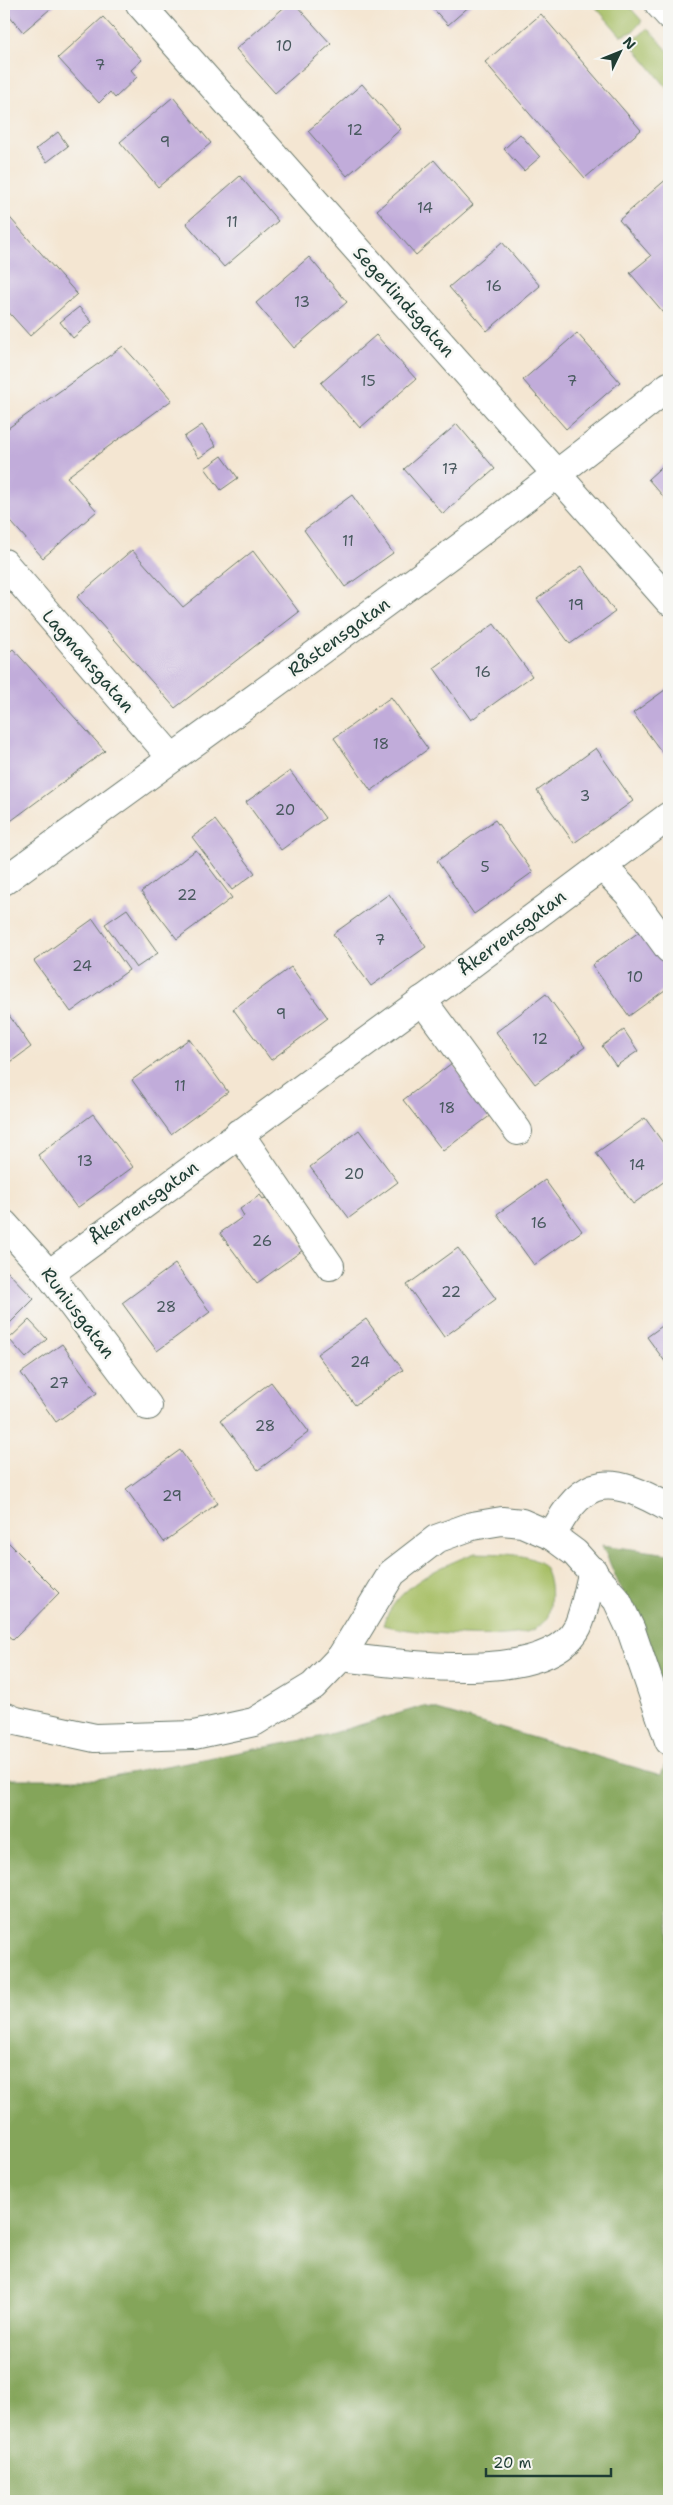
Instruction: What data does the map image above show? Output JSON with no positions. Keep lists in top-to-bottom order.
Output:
{
  "streets": {
    "street": [
      "Segerlindsgatan",
      "Råstensgatan",
      "Lagmansgatan",
      "Åkerrensgatan",
      "Runiusgatan"
    ]
  },
  "crossings": [
    ["Segerlindsgatan", "Råstensgatan"],
    ["Råstensgatan", "Lagmansgatan"],
    ["Åkerrensgatan", "Runiusgatan"]
  ],
  "house_numbers": [
    "10",
    "7",
    "12",
    "9",
    "14",
    "11",
    "16",
    "13",
    "15",
    "7",
    "17",
    "11",
    "19",
    "16",
    "18",
    "3",
    "20",
    "5",
    "22",
    "7",
    "24",
    "10",
    "9",
    "12",
    "11",
    "18",
    "13",
    "14",
    "20",
    "16",
    "26",
    "22",
    "28",
    "24",
    "27",
    "28",
    "29"
  ],
  "scale_bar": "20 m",
  "north": "top right"
}
